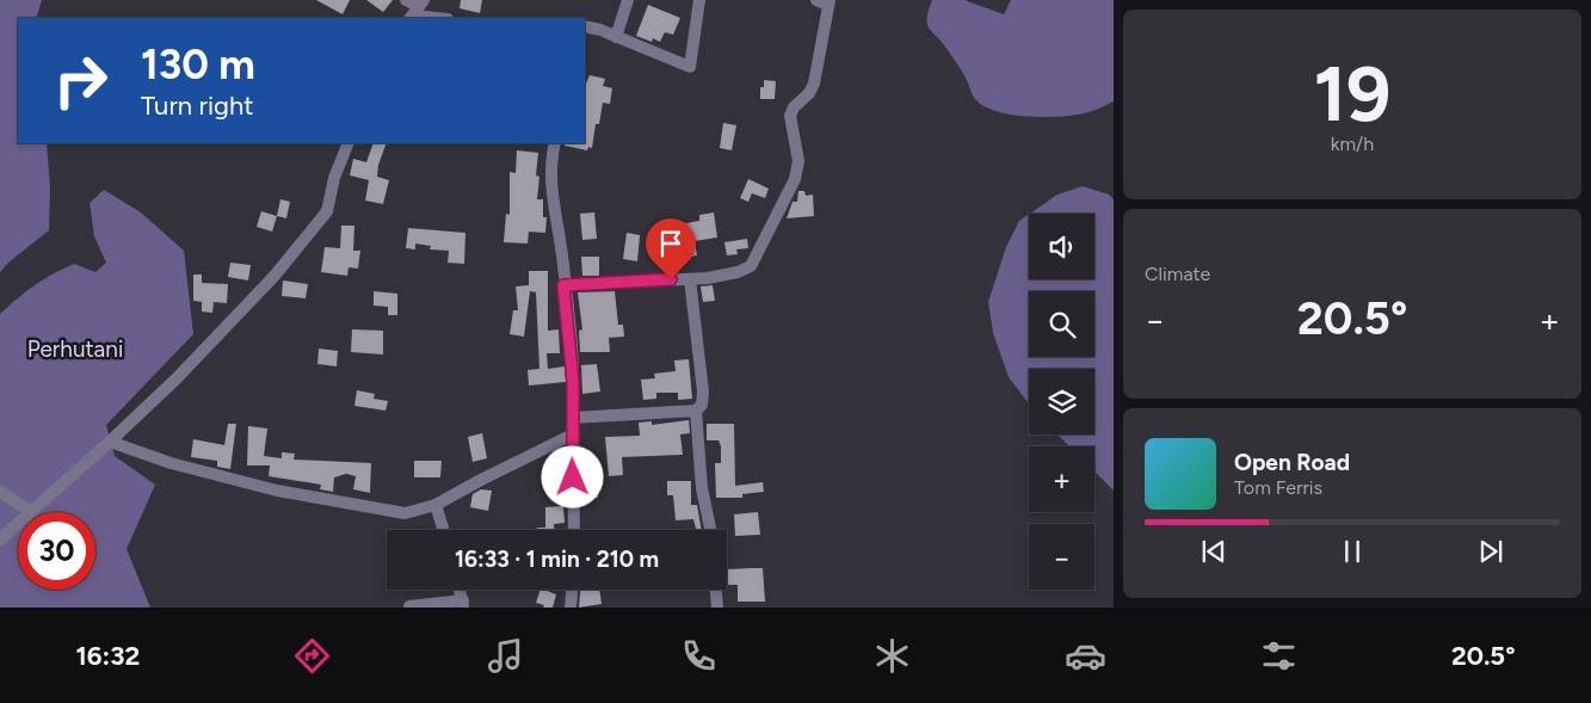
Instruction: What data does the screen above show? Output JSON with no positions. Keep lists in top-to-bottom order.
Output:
{
  "parks": ["Perhutani"],
  "page": {
    "tile": [
      ["19", "km/h"],
      "Climate"
    ],
    "turn": ["130 m", "Turn right"],
    "map_buttons": ["+", "−"],
    "heat": ["−", "20.5°", "+"],
    "song": ["Open Road", "Tom Ferris"],
    "limit": "30",
    "trip": "16:33 · 1 min · 210 m",
    "tabs": ["16:32", "20.5°"]
  }
}
